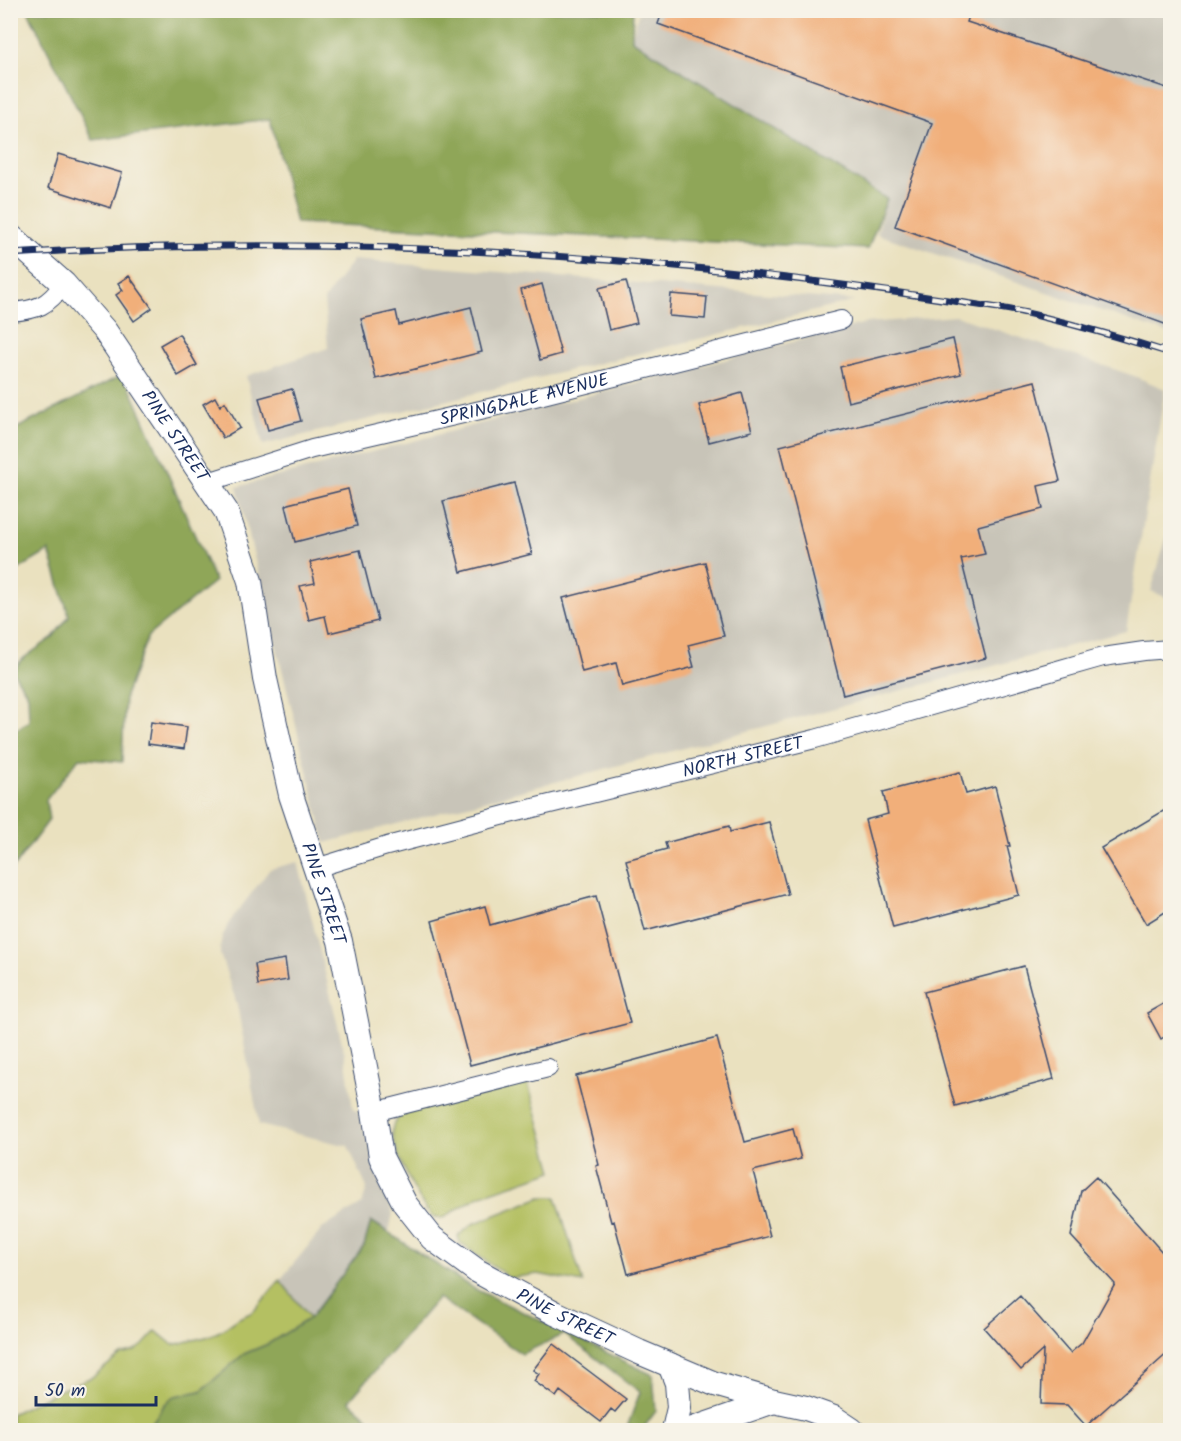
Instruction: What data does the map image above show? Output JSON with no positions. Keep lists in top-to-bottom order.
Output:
{
  "streets": {
    "street": ["SPRINGDALE AVENUE", "PINE STREET", "NORTH STREET"]
  },
  "crossings": [
    ["SPRINGDALE AVENUE", "PINE STREET"],
    ["PINE STREET", "NORTH STREET"]
  ],
  "scale_bar": "50 m"
}
